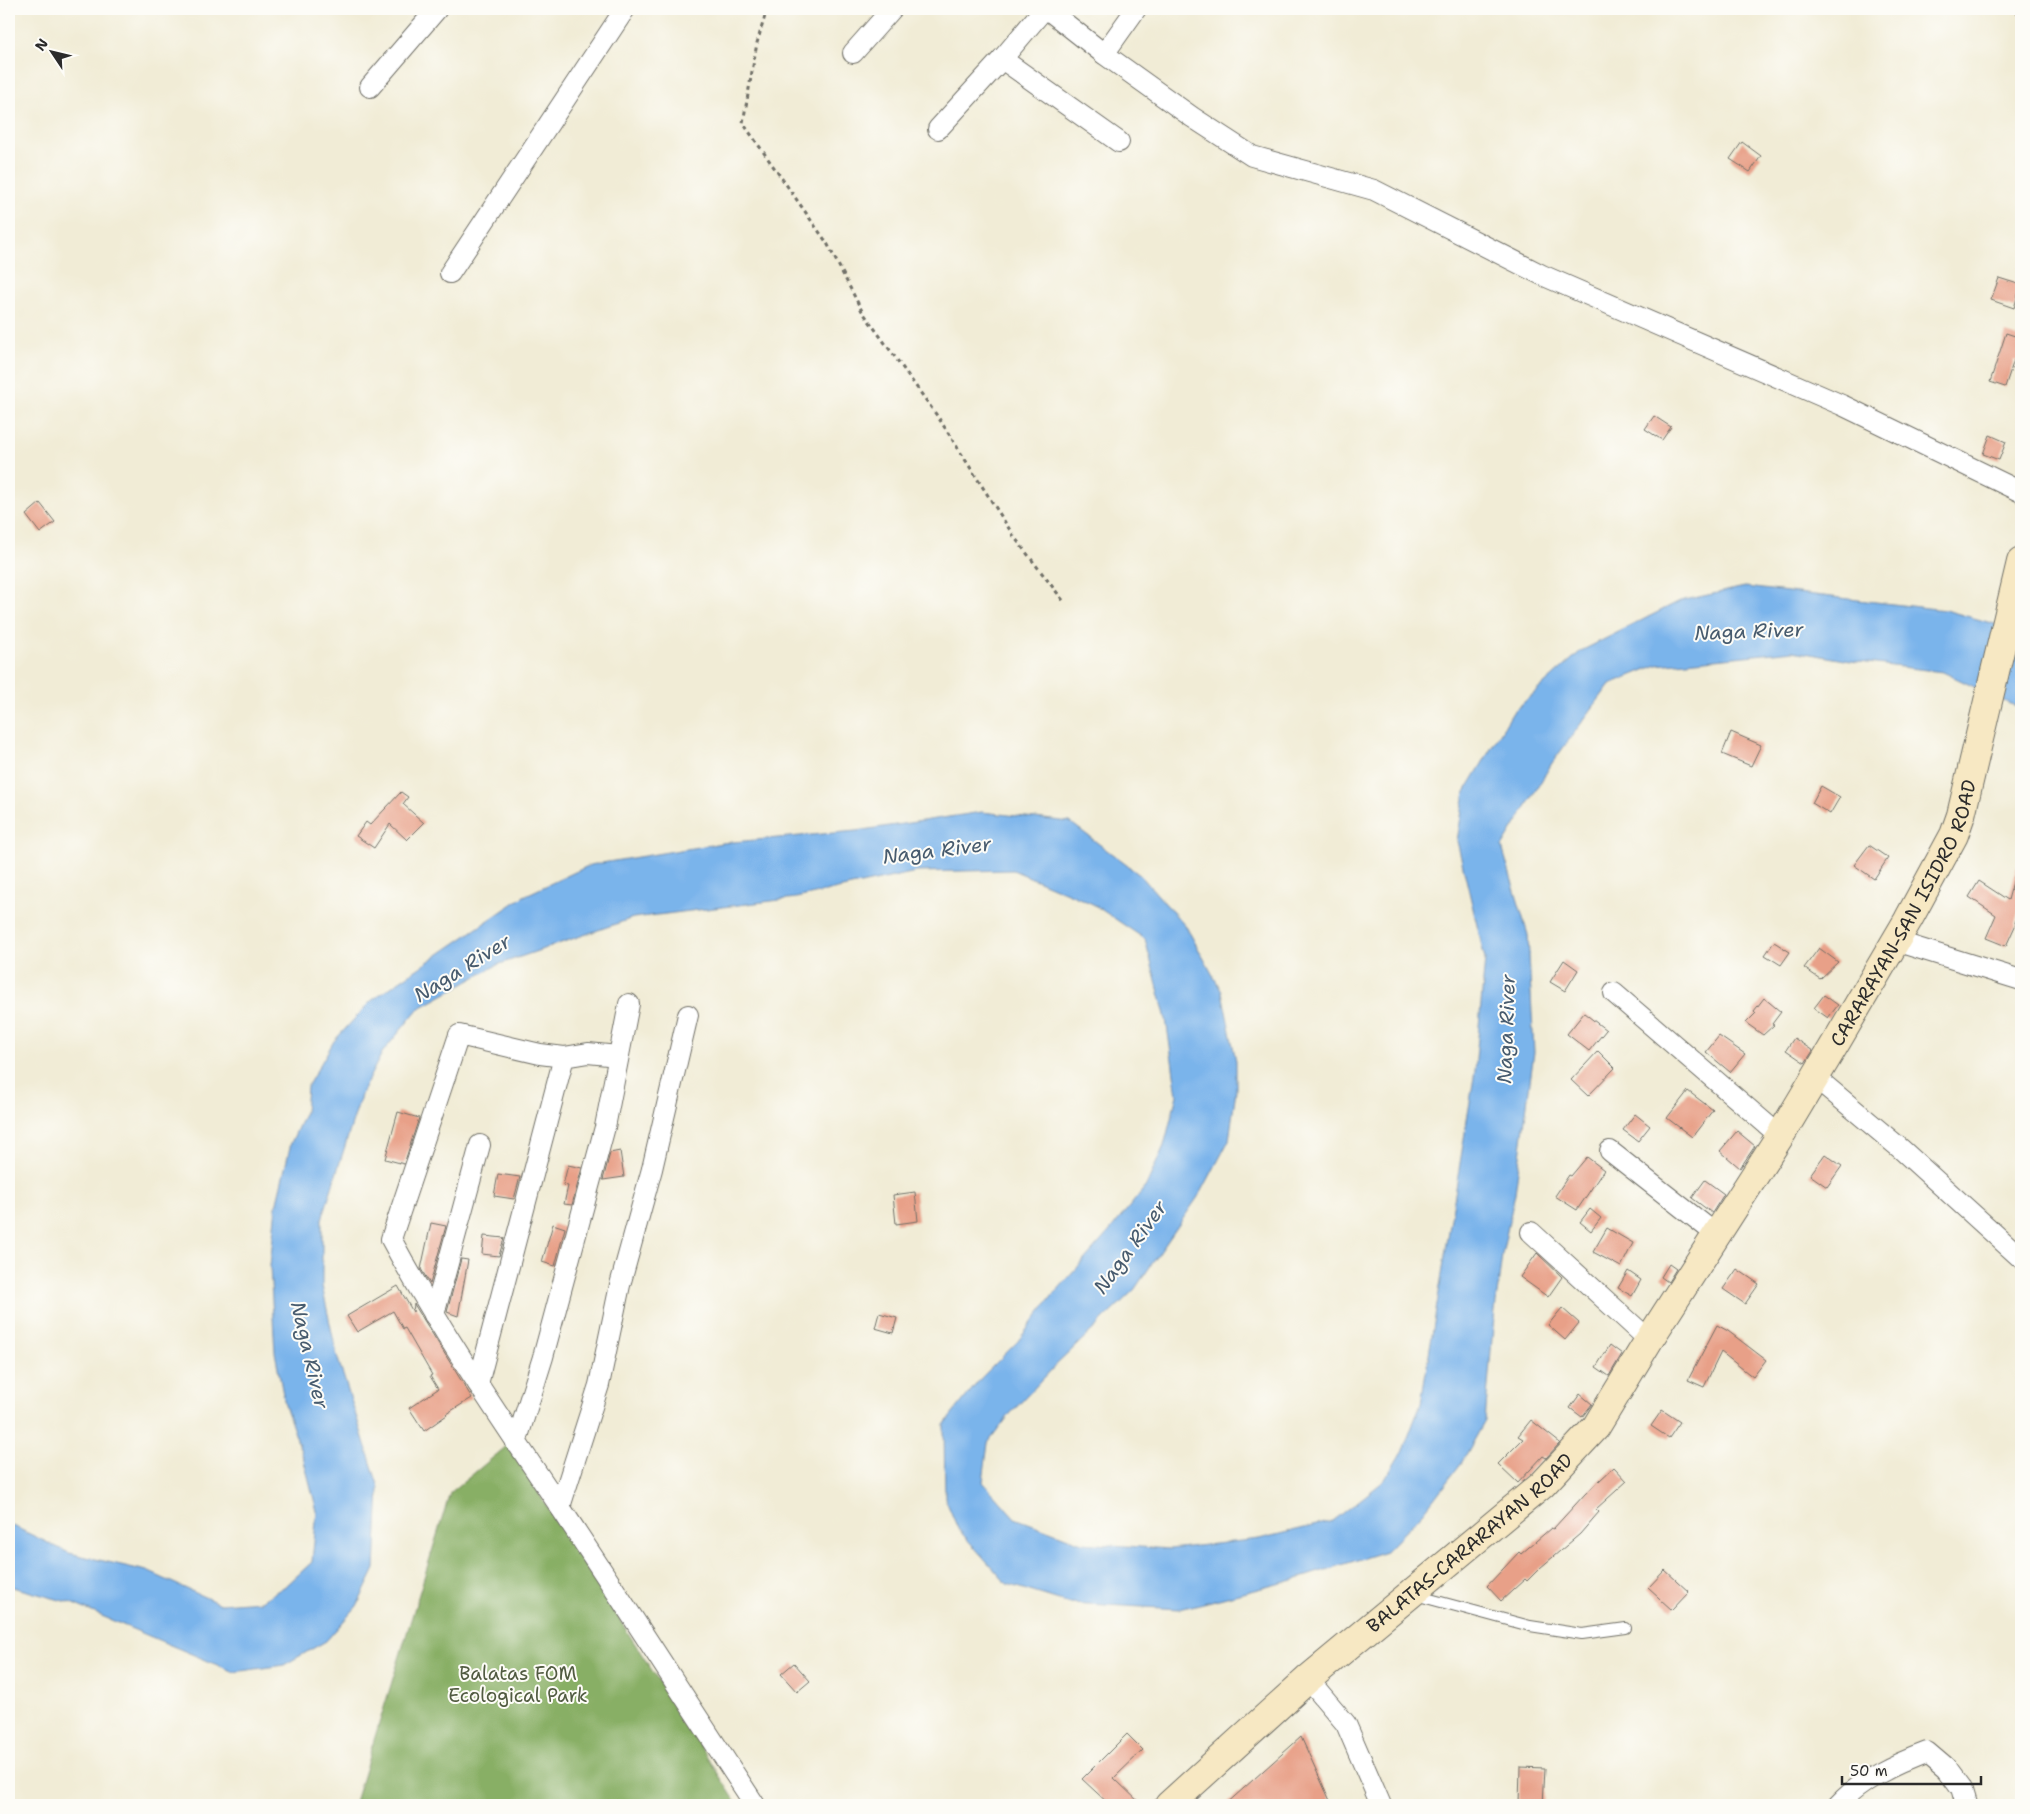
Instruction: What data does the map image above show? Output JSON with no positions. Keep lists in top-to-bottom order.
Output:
{
  "streets": {
    "main road": ["CARARAYAN-SAN ISIDRO ROAD", "BALATAS-CARARAYAN ROAD"]
  },
  "crossings": [
    ["CARARAYAN-SAN ISIDRO ROAD", "BALATAS-CARARAYAN ROAD"]
  ],
  "water": ["Naga River"],
  "parks": ["Balatas FOM Ecological Park"],
  "scale_bar": "50 m",
  "north": "top left"
}
